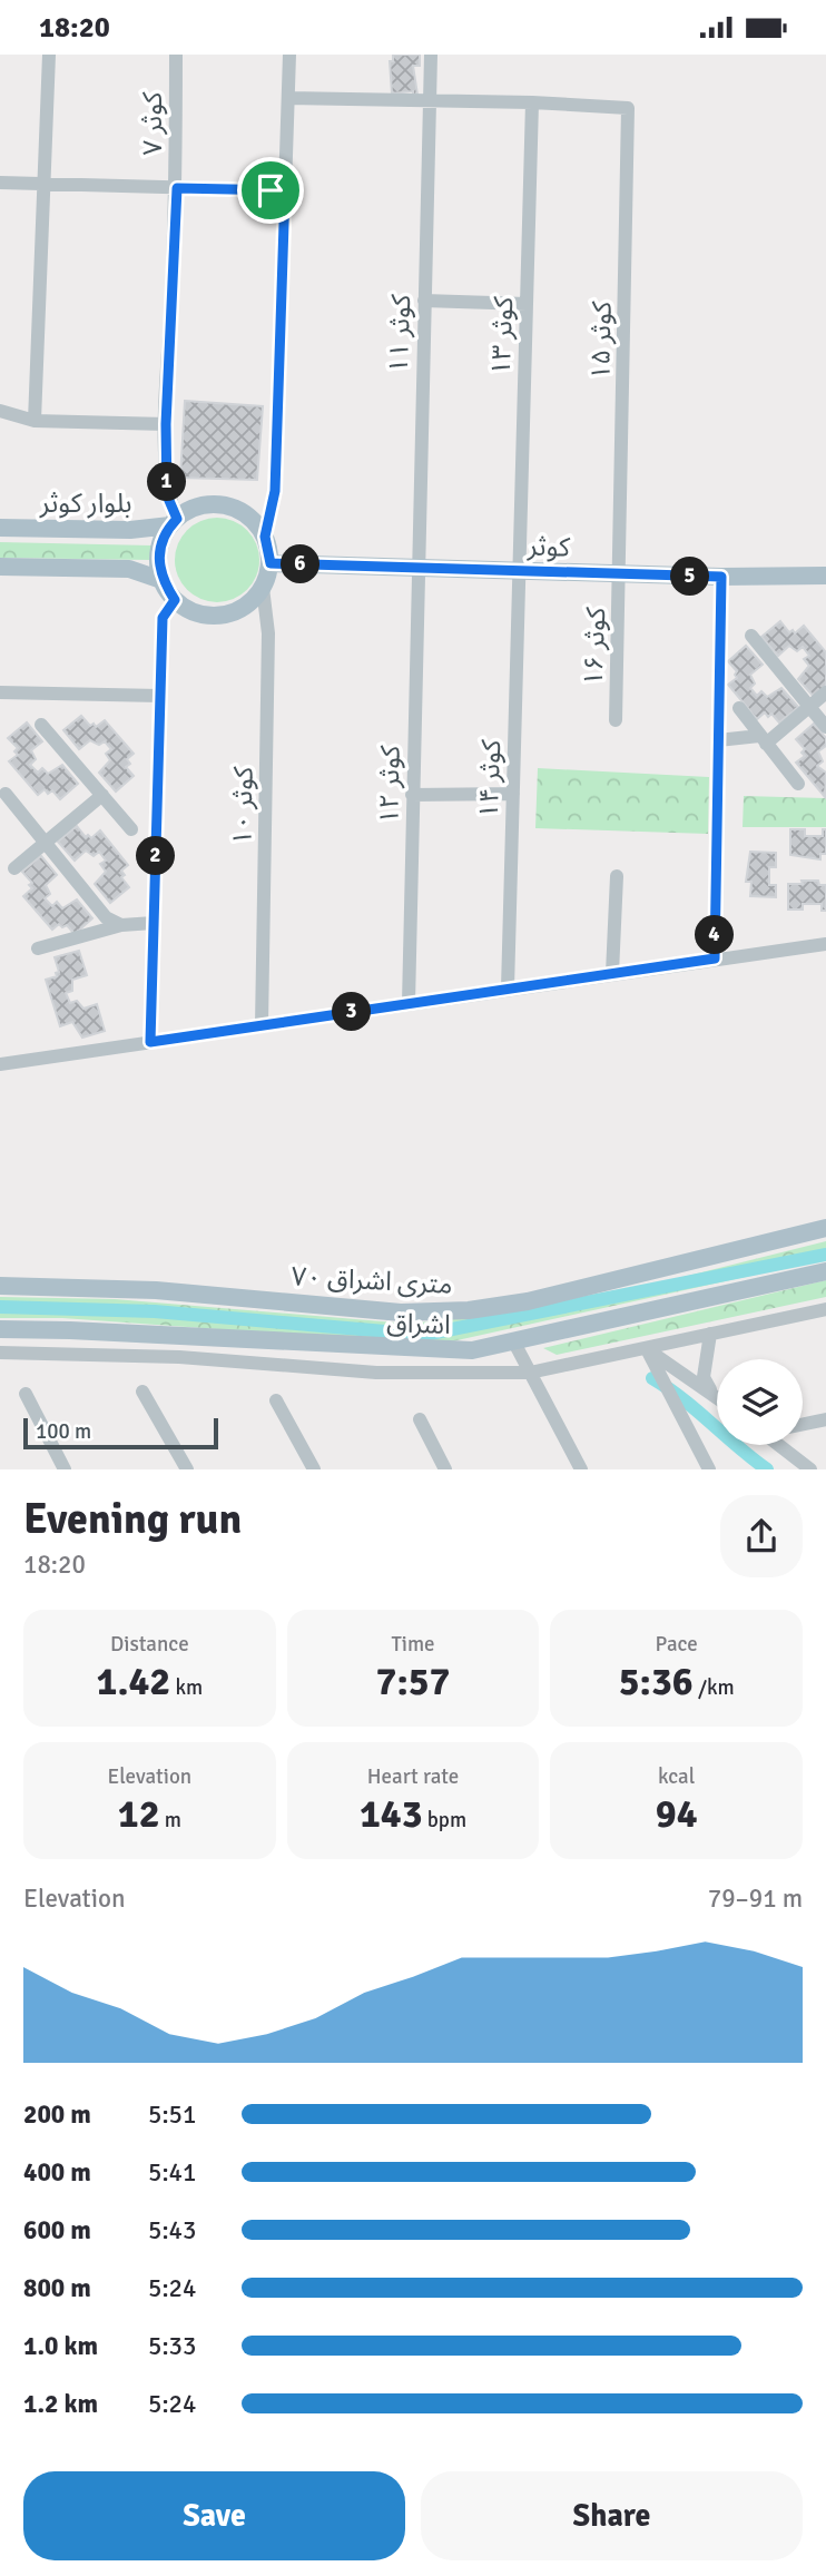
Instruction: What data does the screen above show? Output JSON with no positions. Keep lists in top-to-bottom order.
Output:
{
  "streets": {
    "main road": [
      "بلوار کوثر",
      "کوثر",
      "۷۰ متری اشراق",
      "اشراق"
    ],
    "street": [
      "کوثر ۷",
      "کوثر ۱۱",
      "کوثر ۱۳",
      "۱۵ کوثر",
      "کوثر ۱۶",
      "کوثر ۱۴",
      "کوثر ۱۲",
      "کوثر ۱۰"
    ]
  },
  "crossings": [
    ["کوثر ۷", "بلوار کوثر"],
    ["کوثر ۷", "کوثر"],
    ["کوثر ۷", "کوثر ۱۰"],
    ["کوثر ۱۱", "کوثر"],
    ["کوثر ۱۱", "کوثر ۱۲"],
    ["کوثر ۱۳", "۱۵ کوثر"],
    ["کوثر ۱۳", "کوثر"],
    ["کوثر ۱۳", "کوثر ۱۴"],
    ["۱۵ کوثر", "کوثر"],
    ["۱۵ کوثر", "کوثر ۱۶"],
    ["بلوار کوثر", "کوثر"],
    ["بلوار کوثر", "کوثر ۱۰"],
    ["کوثر", "کوثر ۱۶"],
    ["کوثر", "کوثر ۱۴"],
    ["کوثر", "کوثر ۱۲"],
    ["کوثر", "کوثر ۱۰"]
  ],
  "scale_bar": "100 m",
  "page": {
    "status": "18:20",
    "pins": [
      "1",
      "6",
      "5",
      "2",
      "4",
      "3"
    ],
    "scale": "100 m",
    "heading": ["Evening run", "18:20"],
    "stats": [
      ["Distance", "1.42 km"],
      ["Time", "7:57"],
      ["Pace", "5:36 /km"],
      ["Elevation", "12 m"],
      ["Heart rate", "143 bpm"],
      ["kcal", "94"]
    ],
    "chart": ["Elevation", "79–91 m"],
    "list": [
      {
        "name": "200 m",
        "note": "5:51"
      },
      {
        "name": "400 m",
        "note": "5:41"
      },
      {
        "name": "600 m",
        "note": "5:43"
      },
      {
        "name": "800 m",
        "note": "5:24"
      },
      {
        "name": "1.0 km",
        "note": "5:33"
      },
      {
        "name": "1.2 km",
        "note": "5:24"
      }
    ],
    "buttons": ["Save", "Share"]
  }
}
